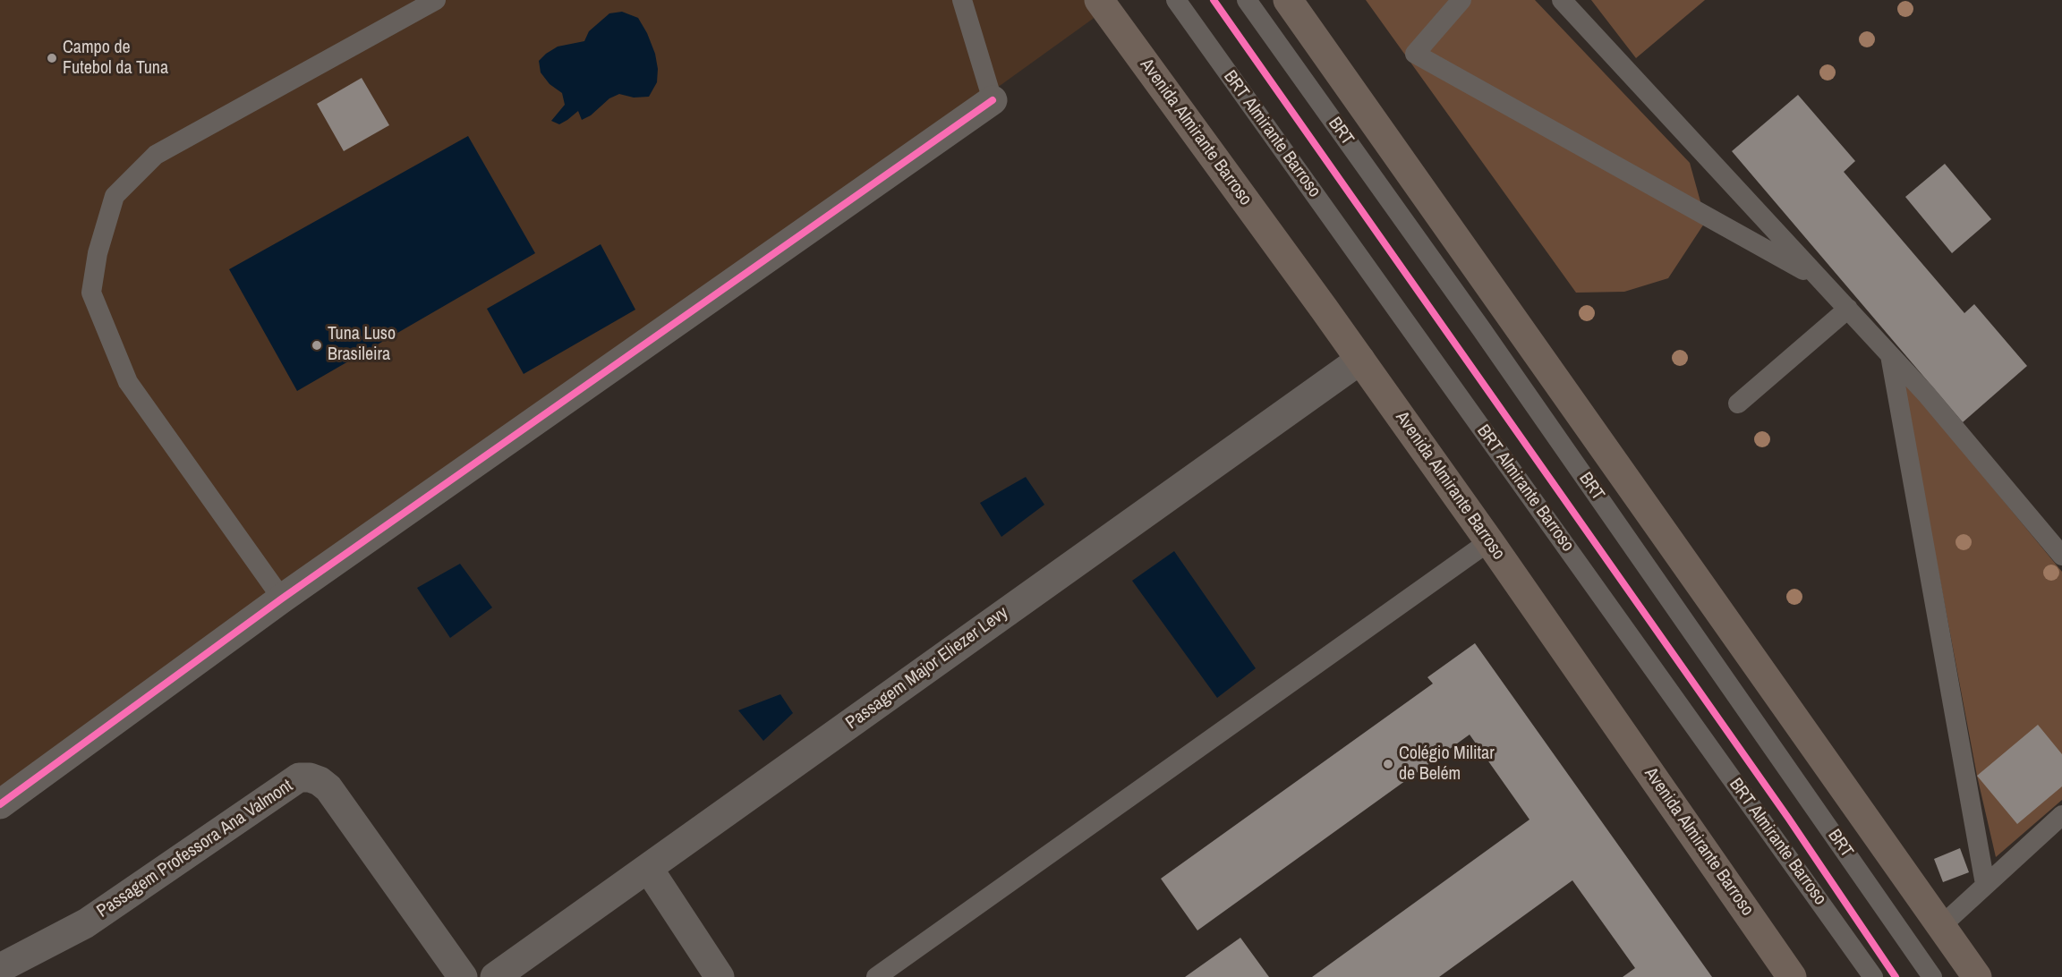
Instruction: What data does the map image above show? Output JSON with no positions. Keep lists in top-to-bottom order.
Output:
{
  "streets": {
    "highway": ["Avenida Almirante Barroso"],
    "street": ["Passagem Major Eliezer Levy", "Passagem Professora Ana Valmont"],
    "lane": ["BRT", "BRT Almirante Barroso"]
  },
  "crossings": [
    ["Avenida Almirante Barroso", "Passagem Major Eliezer Levy"]
  ],
  "places": ["Campo de Futebol da Tuna", "Tuna Luso Brasileira", "Colégio Militar de Belém"]
}
